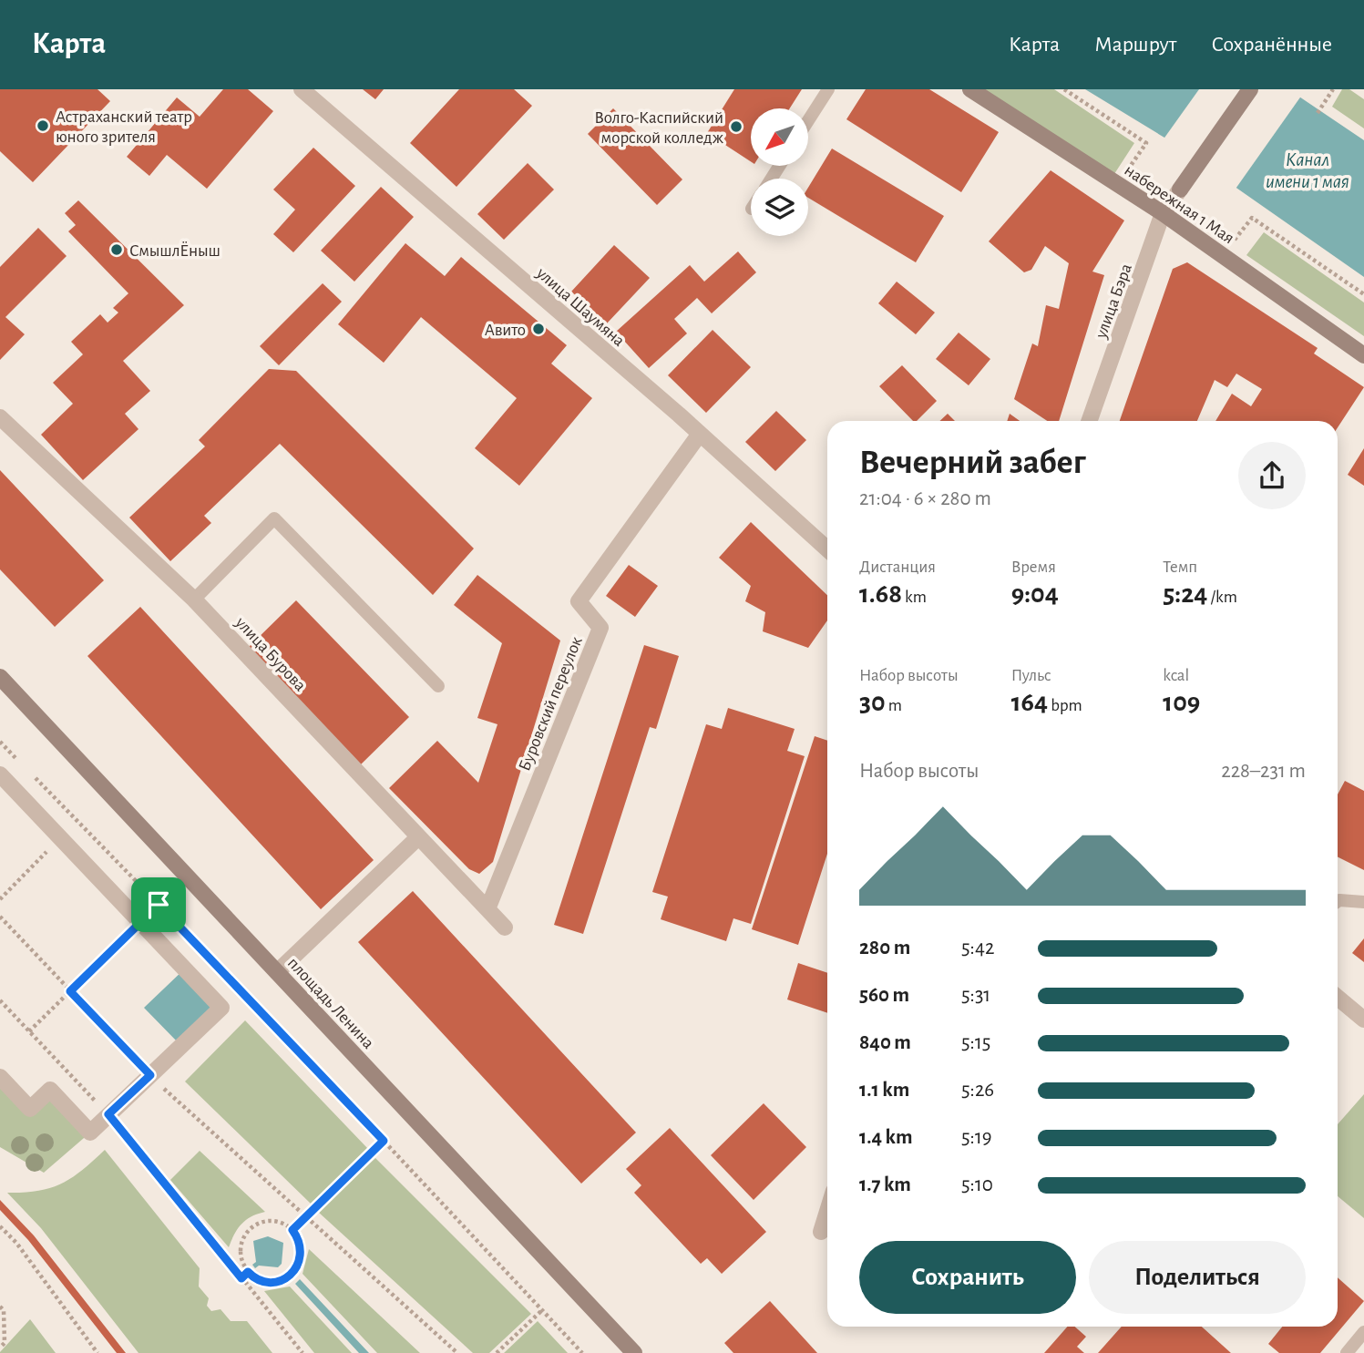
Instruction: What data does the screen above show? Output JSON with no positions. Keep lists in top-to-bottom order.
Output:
{
  "streets": {
    "main road": ["набережная 1 Мая", "площадь Ленина"],
    "street": [
      "улица Бэра",
      "улица Шаумяна",
      "улица Бурова",
      "Буровский переулок"
    ]
  },
  "crossings": [
    ["набережная 1 Мая", "улица Бэра"],
    ["улица Шаумяна", "Буровский переулок"],
    ["улица Бурова", "Буровский переулок"]
  ],
  "water": ["Канал имени 1 мая"],
  "places": [
    "Астраханский театр юного зрителя",
    "Волго-Каспийский морской колледж",
    "СмышлЁныш",
    "Авито"
  ],
  "north": "bottom left",
  "page": {
    "header": "Карта",
    "nav": ["Карта", "Маршрут", "Сохранённые"],
    "heading": ["Вечерний забег", "21:04 · 6 × 280 m"],
    "stats": [
      ["Дистанция", "1.68 km"],
      ["Время", "9:04"],
      ["Темп", "5:24 /km"],
      ["Набор высоты", "30 m"],
      ["Пульс", "164 bpm"],
      ["kcal", "109"]
    ],
    "chart": ["Набор высоты", "228–231 m"],
    "list": [
      {
        "name": "280 m",
        "note": "5:42"
      },
      {
        "name": "560 m",
        "note": "5:31"
      },
      {
        "name": "840 m",
        "note": "5:15"
      },
      {
        "name": "1.1 km",
        "note": "5:26"
      },
      {
        "name": "1.4 km",
        "note": "5:19"
      },
      {
        "name": "1.7 km",
        "note": "5:10"
      }
    ],
    "buttons": ["Сохранить", "Поделиться"]
  }
}
